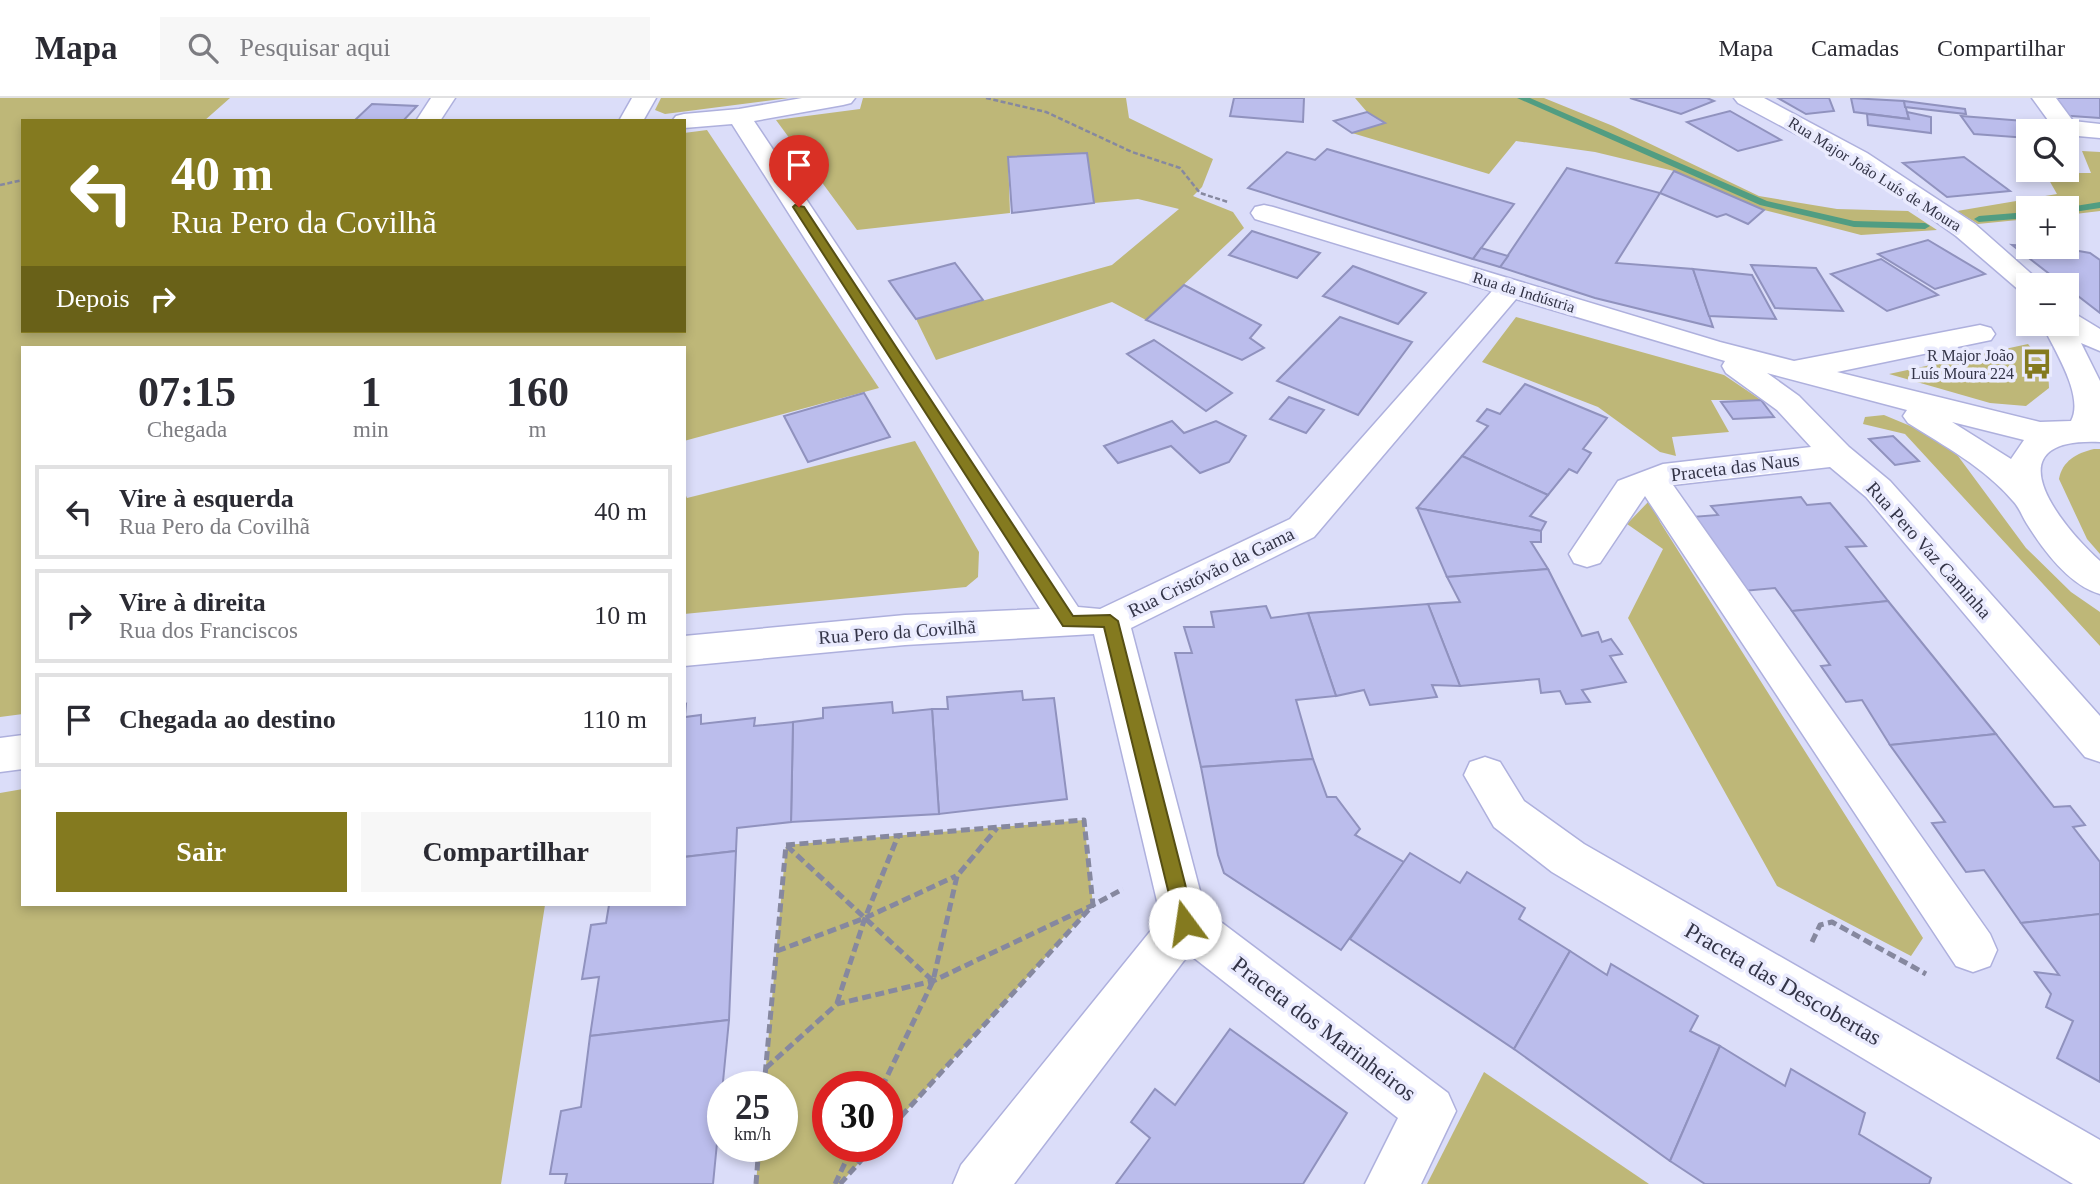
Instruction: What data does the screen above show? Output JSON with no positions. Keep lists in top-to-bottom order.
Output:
{
  "streets": {
    "street": [
      "Rua Major João Luís de Moura",
      "Rua da Indústria",
      "Praceta das Naus",
      "Rua Pero Vaz Caminha",
      "Rua Cristóvão da Gama",
      "Rua Pero da Covilhã",
      "Praceta das Descobertas",
      "Praceta dos Marinheiros"
    ]
  },
  "crossings": [
    ["Rua da Indústria", "Rua Pero Vaz Caminha"],
    ["Rua da Indústria", "Rua Cristóvão da Gama"],
    ["Praceta das Naus", "Rua Pero Vaz Caminha"],
    ["Rua Cristóvão da Gama", "Rua Pero da Covilhã"],
    ["Rua Cristóvão da Gama", "Praceta dos Marinheiros"]
  ],
  "places": {
    "bus stop": ["R Major João Luís Moura 224"]
  },
  "page": {
    "header": "Mapa",
    "search": "Pesquisar aqui",
    "nav": ["Mapa", "Camadas", "Compartilhar"],
    "map_buttons": ["+", "−"],
    "turn": ["40 m", "Rua Pero da Covilhã"],
    "then": "Depois",
    "eta": [
      "07:15",
      "Chegada",
      "1",
      "min",
      "160",
      "m"
    ],
    "list": [
      {
        "name": "Vire à esquerda",
        "note": "Rua Pero da Covilhã",
        "value": "40 m"
      },
      {
        "name": "Vire à direita",
        "note": "Rua dos Franciscos",
        "value": "10 m"
      },
      {
        "name": "Chegada ao destino",
        "value": "110 m"
      }
    ],
    "buttons": ["Sair", "Compartilhar"],
    "speed": "25 km/h",
    "limit": "30"
  }
}
